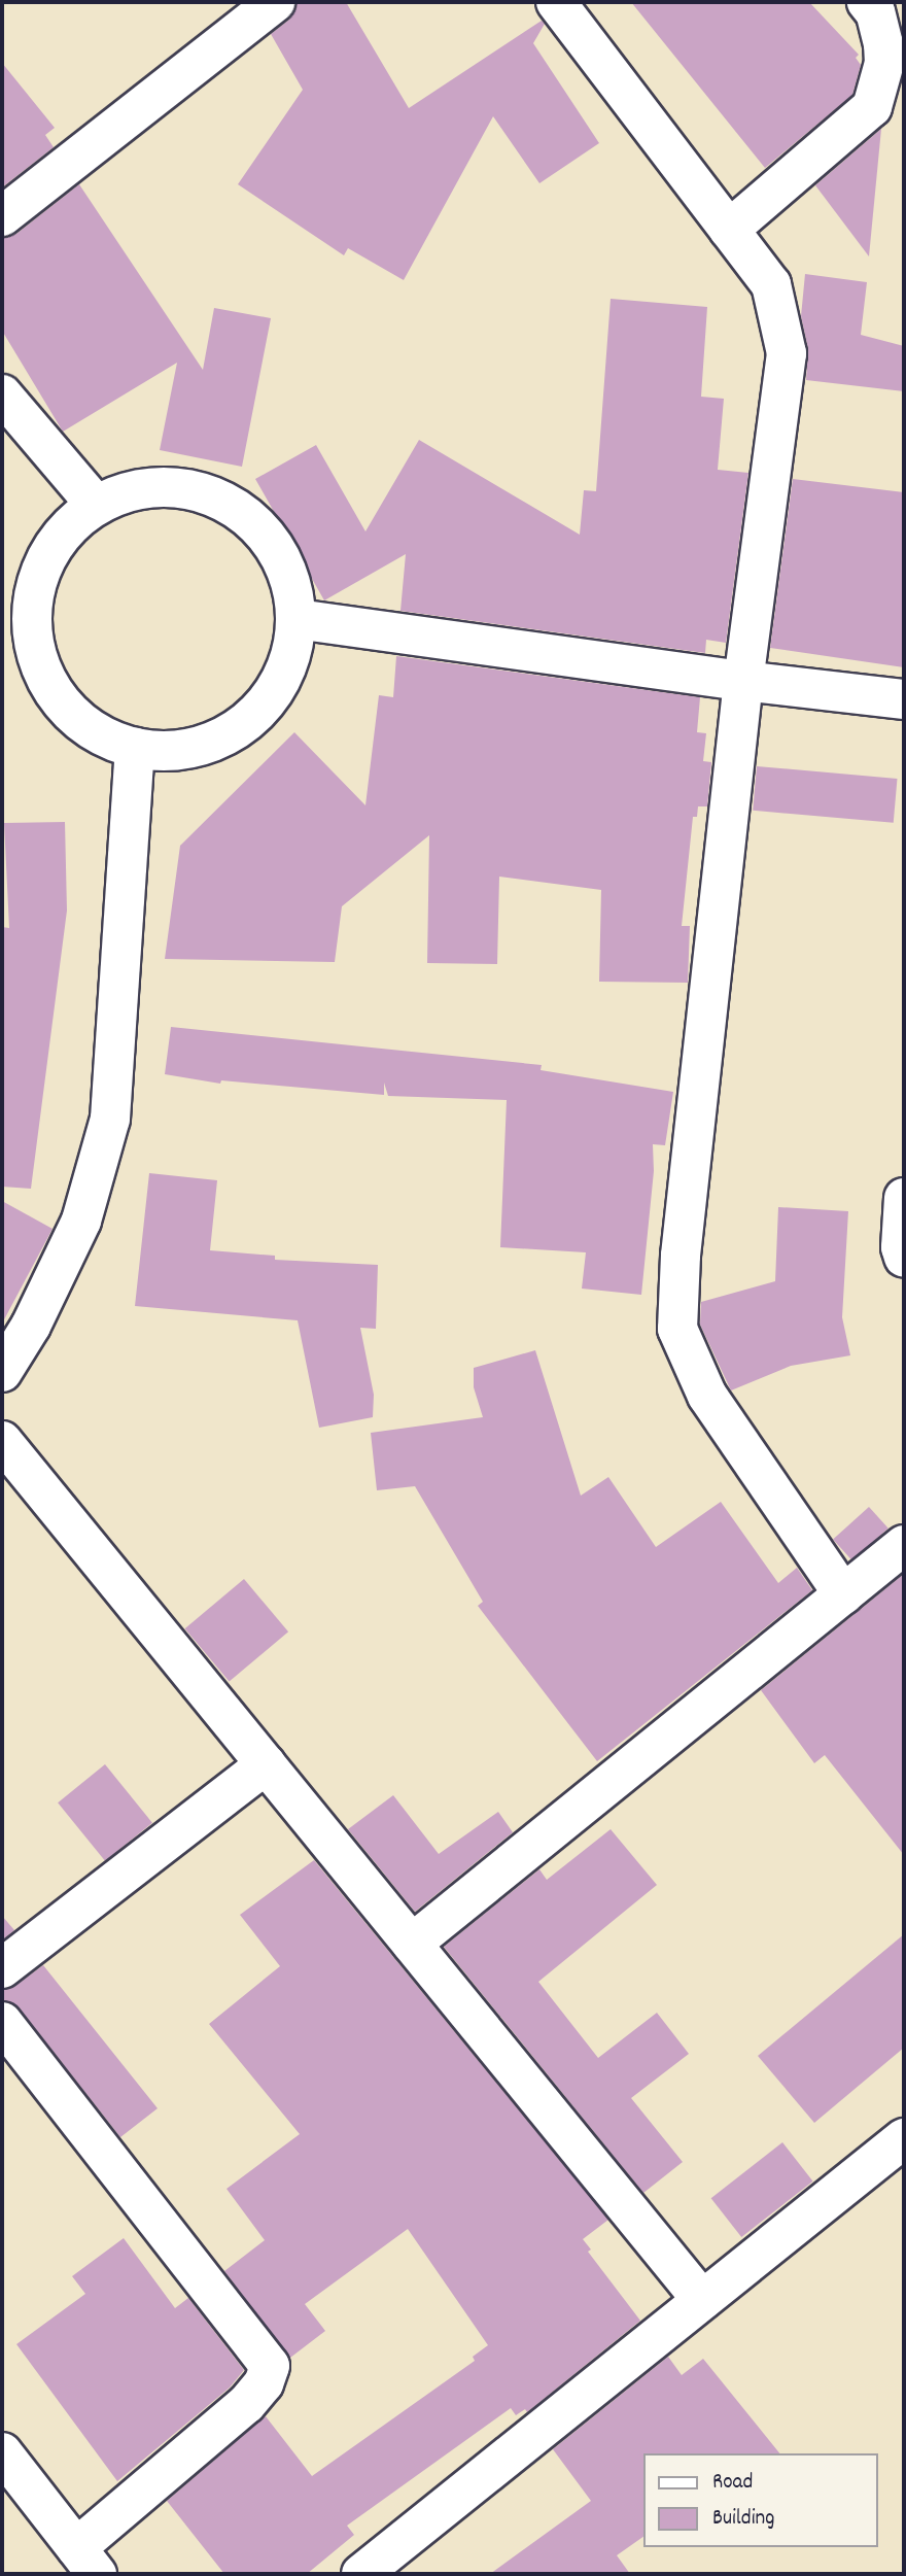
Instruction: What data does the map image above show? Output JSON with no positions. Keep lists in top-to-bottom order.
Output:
{
  "legend": ["Road", "Building"]
}
